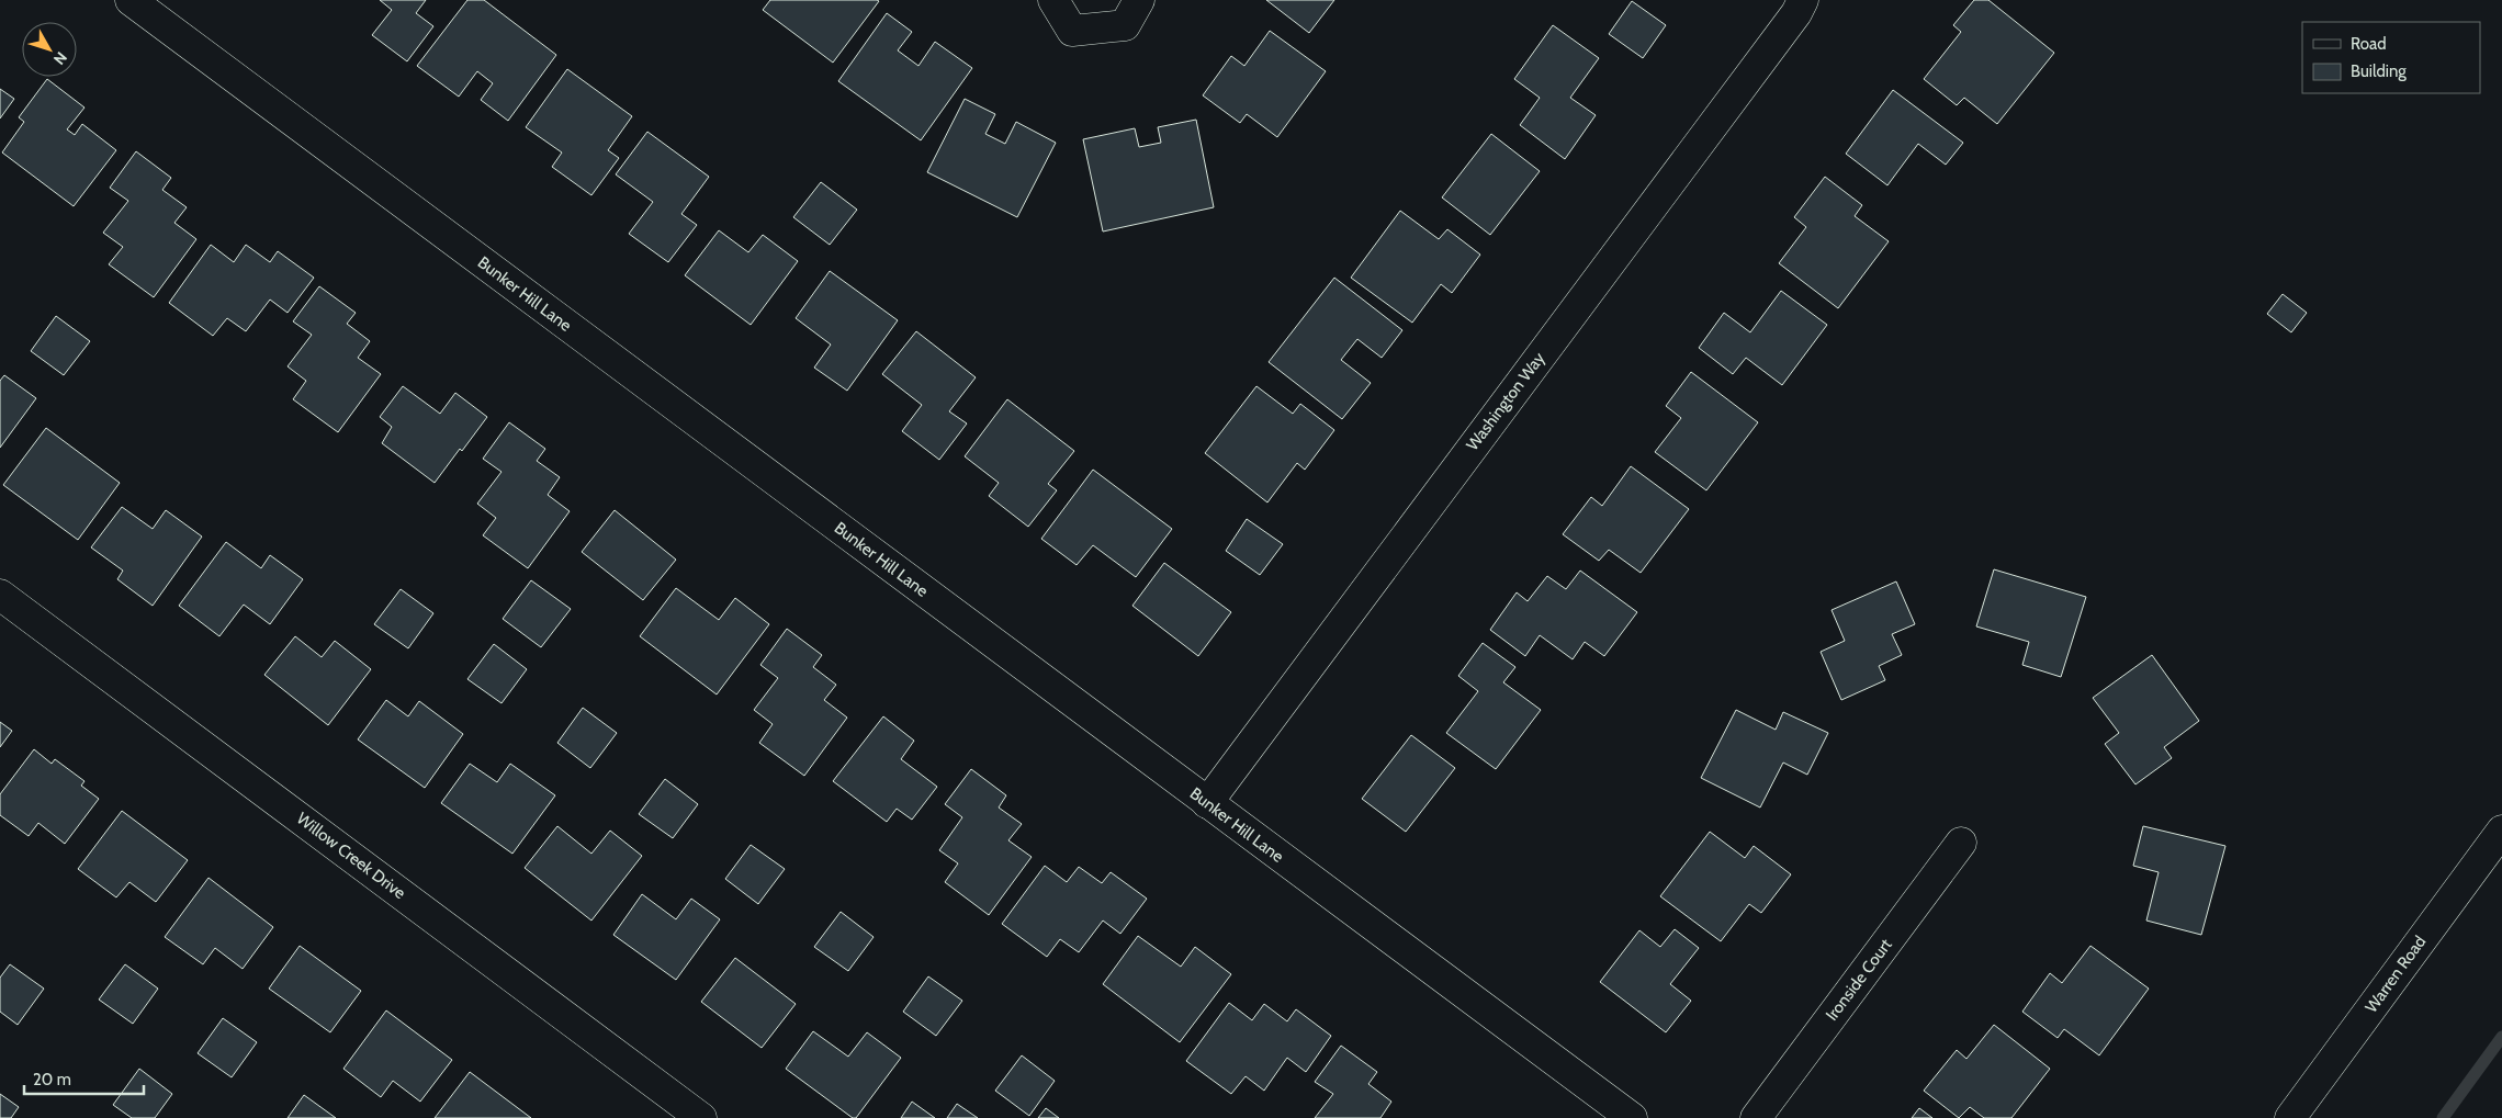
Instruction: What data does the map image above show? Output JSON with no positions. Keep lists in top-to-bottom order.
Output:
{
  "streets": {
    "street": [
      "Bunker Hill Lane",
      "Washington Way",
      "Willow Creek Drive",
      "Warren Road",
      "Ironside Court"
    ]
  },
  "crossings": [
    ["Bunker Hill Lane", "Washington Way"]
  ],
  "legend": ["Road", "Building"],
  "scale_bar": "20 m",
  "north": "bottom right"
}
